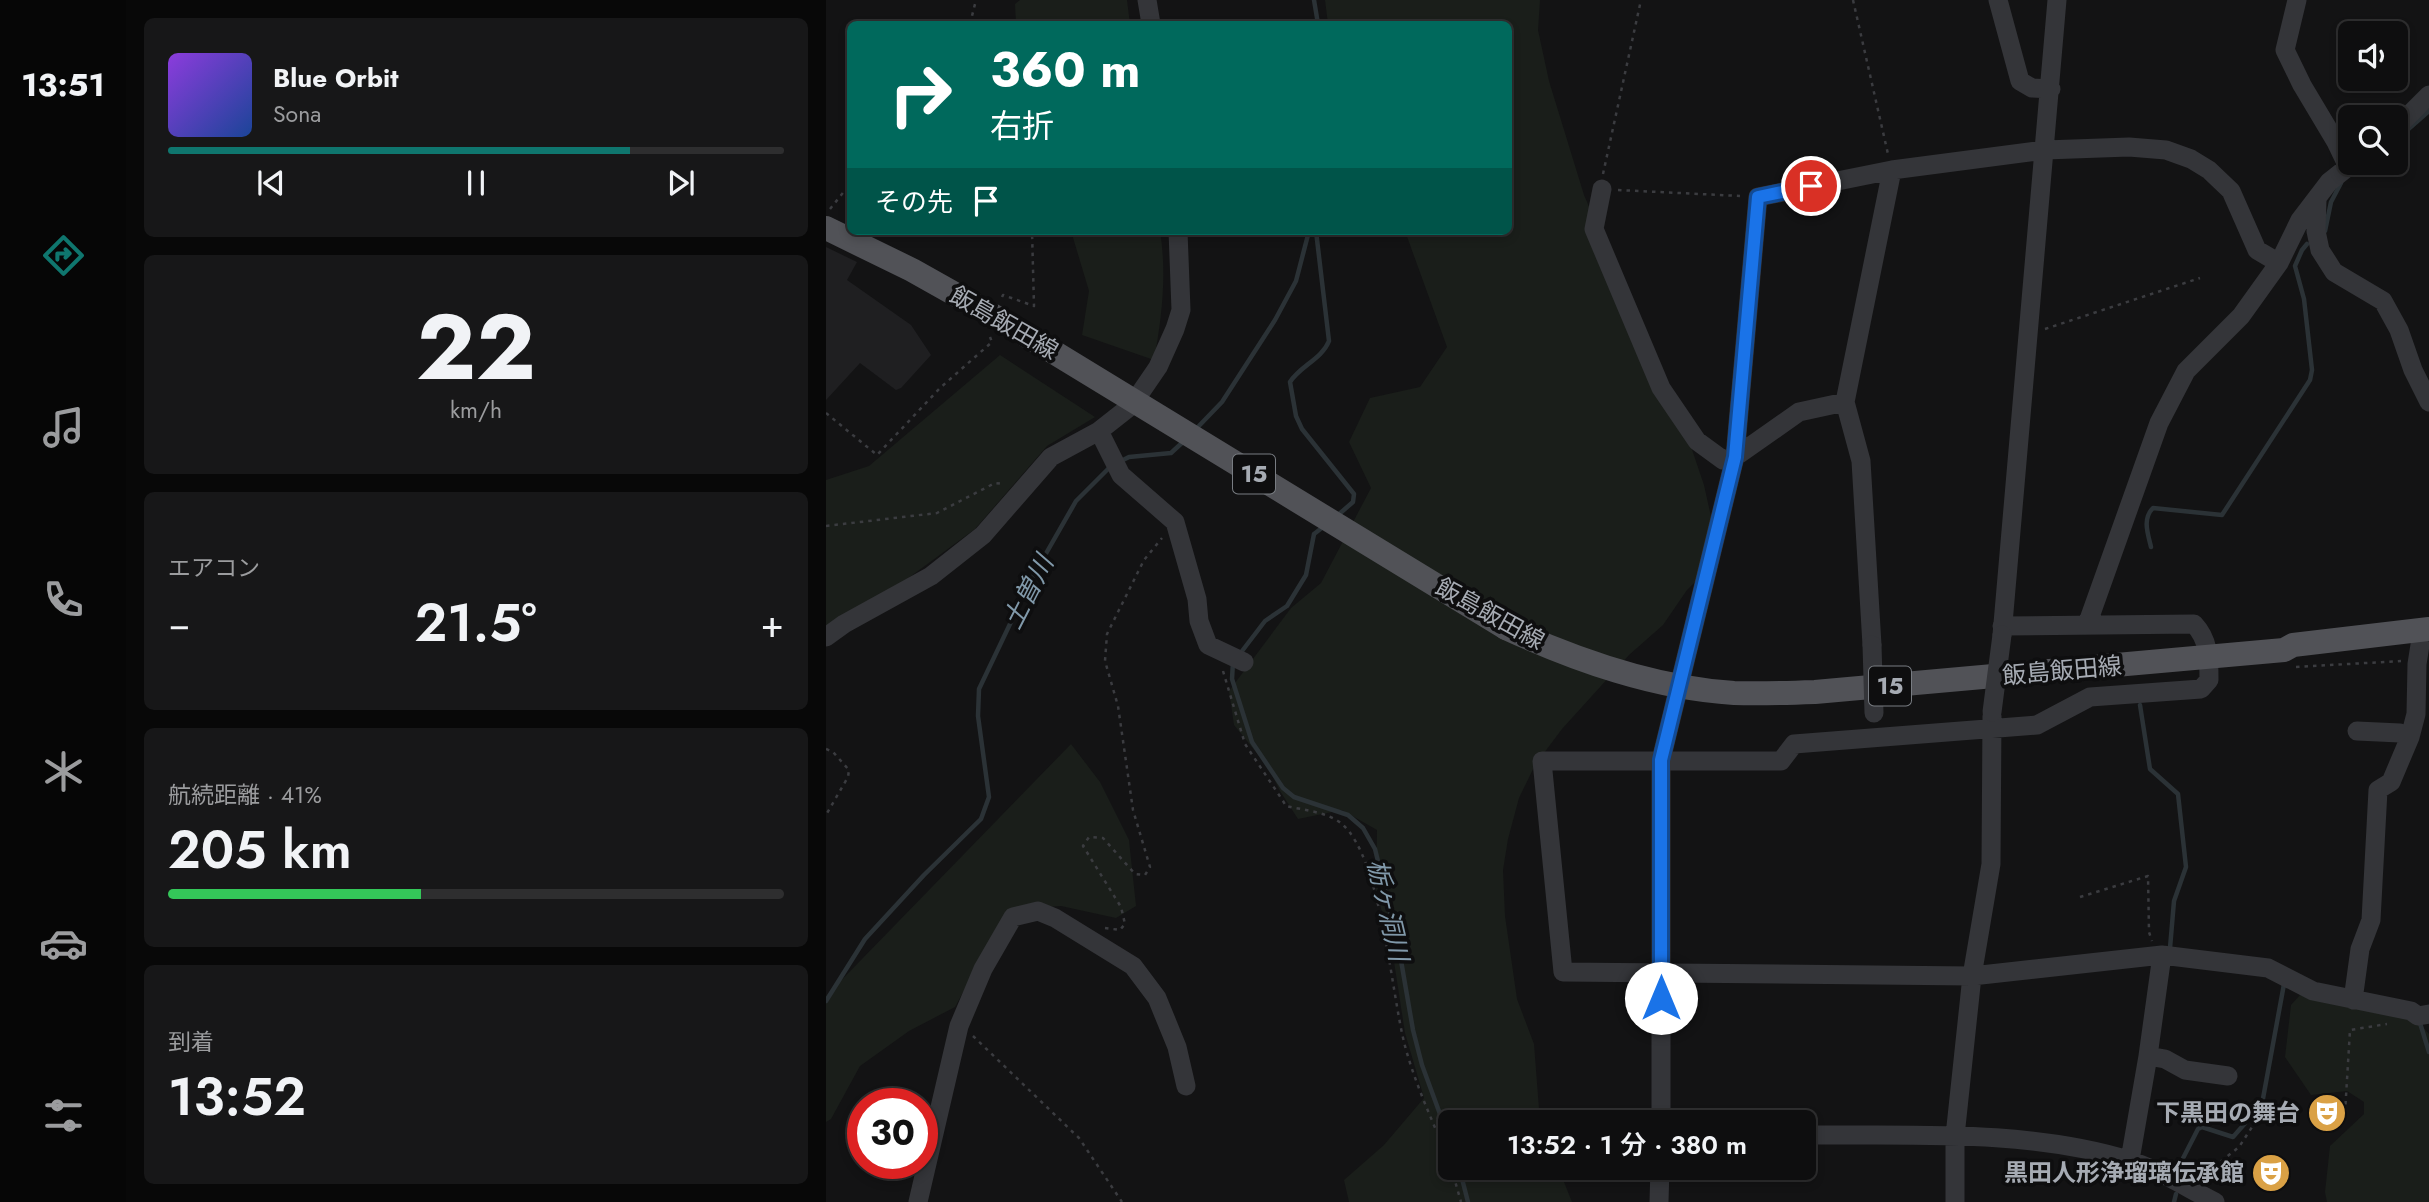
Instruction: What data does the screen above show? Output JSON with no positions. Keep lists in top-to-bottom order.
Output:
{
  "streets": {
    "main road": ["飯島飯田線", "15"]
  },
  "water": ["土曽川", "栃ヶ洞川"],
  "places": {
    "theatre": ["下黒田の舞台", "黒田人形浄瑠璃伝承館"]
  },
  "page": {
    "tabs": "13:51",
    "turn": ["360 m", "右折"],
    "song": ["Blue Orbit", "Sona"],
    "then": "その先",
    "tile": [
      ["22", "km/h"],
      "エアコン",
      ["航続距離 · 41%", "205 km"],
      ["到着", "13:52"]
    ],
    "heat": ["−", "21.5°", "+"],
    "limit": "30",
    "trip": "13:52 · 1 分 · 380 m"
  }
}
